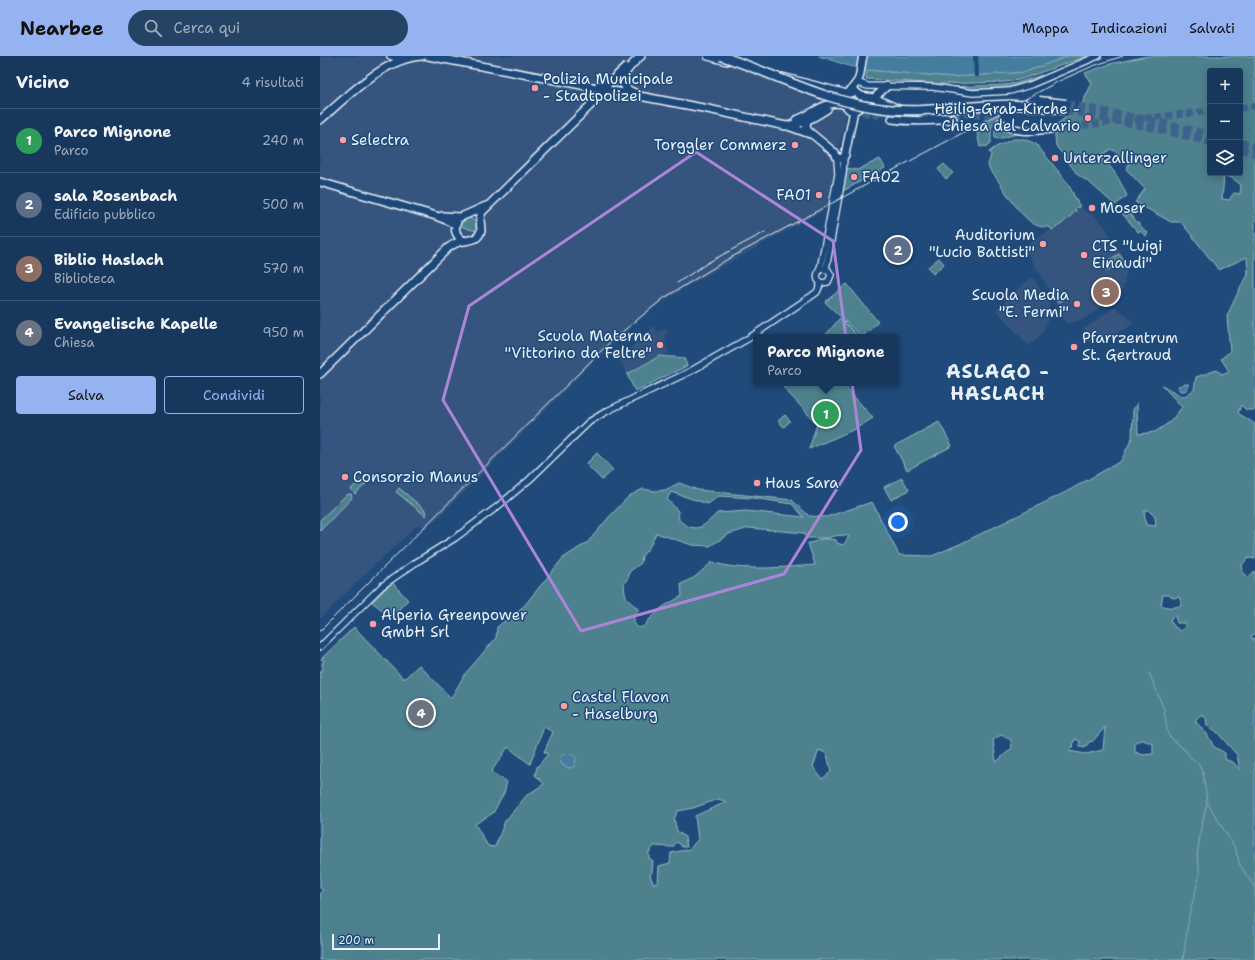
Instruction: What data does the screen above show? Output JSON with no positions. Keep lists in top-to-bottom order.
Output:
{
  "districts": ["ASLAGO - HASLACH"],
  "places": [
    "Polizia Municipale - Stadtpolizei",
    "Heilig-Grab-Kirche - Chiesa del Calvario",
    "Selectra",
    "Torggler Commerz",
    "Unterzallinger",
    "FA02",
    "FA01",
    "Moser",
    "Auditorium \"Lucio Battisti\"",
    "CTS \"Luigi Einaudi\"",
    "Scuola Media \"E. Fermi\"",
    "Scuola Materna \"Vittorino da Feltre\"",
    "Pfarrzentrum St. Gertraud",
    "Consorzio Manus",
    "Haus Sara",
    "Alperia Greenpower GmbH Srl",
    "Castel Flavon - Haselburg"
  ],
  "scale_bar": "200 m",
  "page": {
    "header": "Nearbee",
    "search": "Cerca qui",
    "nav": ["Mappa", "Indicazioni", "Salvati"],
    "heading": ["Vicino", "4 risultati"],
    "map_buttons": ["+", "−"],
    "list": [
      {
        "mark": "1",
        "name": "Parco Mignone",
        "note": "Parco",
        "value": "240 m"
      },
      {
        "mark": "2",
        "name": "sala Rosenbach",
        "note": "Edificio pubblico",
        "value": "500 m"
      },
      {
        "mark": "3",
        "name": "Biblio Haslach",
        "note": "Biblioteca",
        "value": "570 m"
      },
      {
        "mark": "4",
        "name": "Evangelische Kapelle",
        "note": "Chiesa",
        "value": "950 m"
      }
    ],
    "pins": [
      "2",
      "3",
      "1",
      "4"
    ],
    "popup": ["Parco Mignone", "Parco"],
    "buttons": ["Salva", "Condividi"],
    "scale": "200 m"
  }
}
